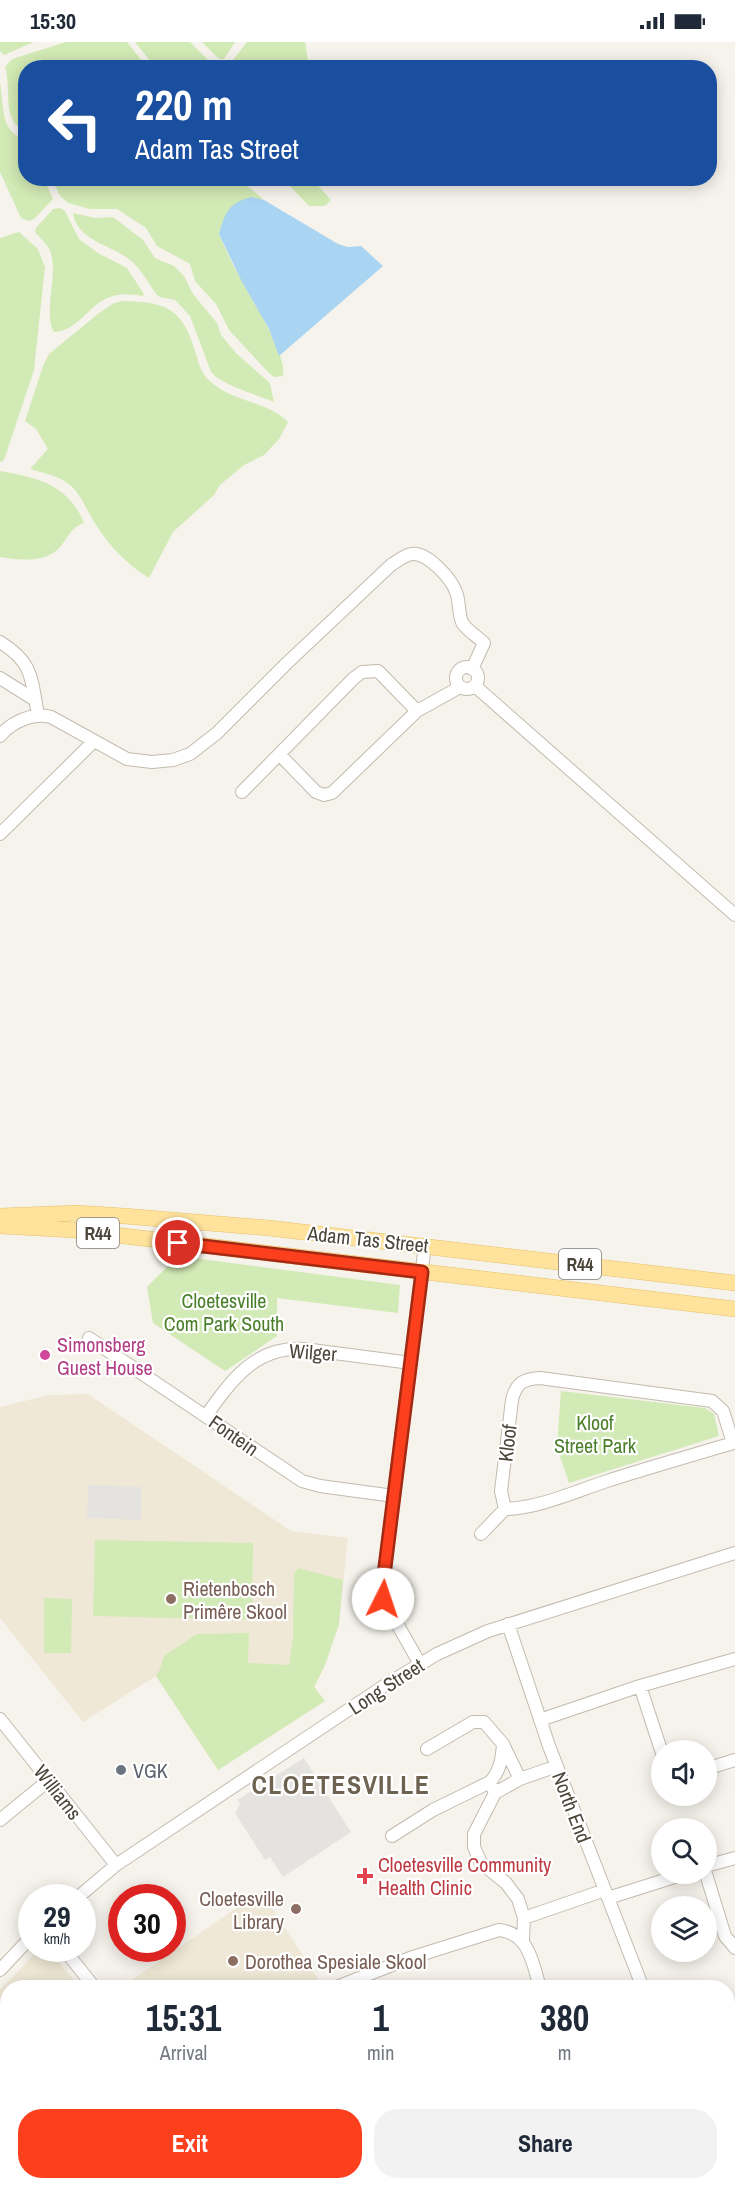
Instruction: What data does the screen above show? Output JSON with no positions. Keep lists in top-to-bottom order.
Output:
{
  "streets": {
    "main road": ["R44", "Adam Tas Street"],
    "street": [
      "Wilger",
      "Fontein",
      "Kloof",
      "Long Street",
      "Williams",
      "North End"
    ]
  },
  "crossings": [
    ["Wilger", "Fontein"],
    ["Long Street", "Williams"],
    ["Long Street", "North End"]
  ],
  "districts": ["CLOETESVILLE"],
  "parks": ["Cloetesville Com Park South", "Kloof Street Park"],
  "places": {
    "other": [
      "Simonsberg Guest House",
      "Rietenbosch Primêre Skool",
      "VGK",
      "Cloetesville Library",
      "Dorothea Spesiale Skool"
    ],
    "health": ["Cloetesville Community Health Clinic"]
  },
  "page": {
    "status": "15:30",
    "turn": ["220 m", "Adam Tas Street"],
    "speed": "29 km/h",
    "limit": "30",
    "eta": [
      "15:31",
      "Arrival",
      "1",
      "min",
      "380",
      "m"
    ],
    "buttons": ["Exit", "Share"]
  }
}
